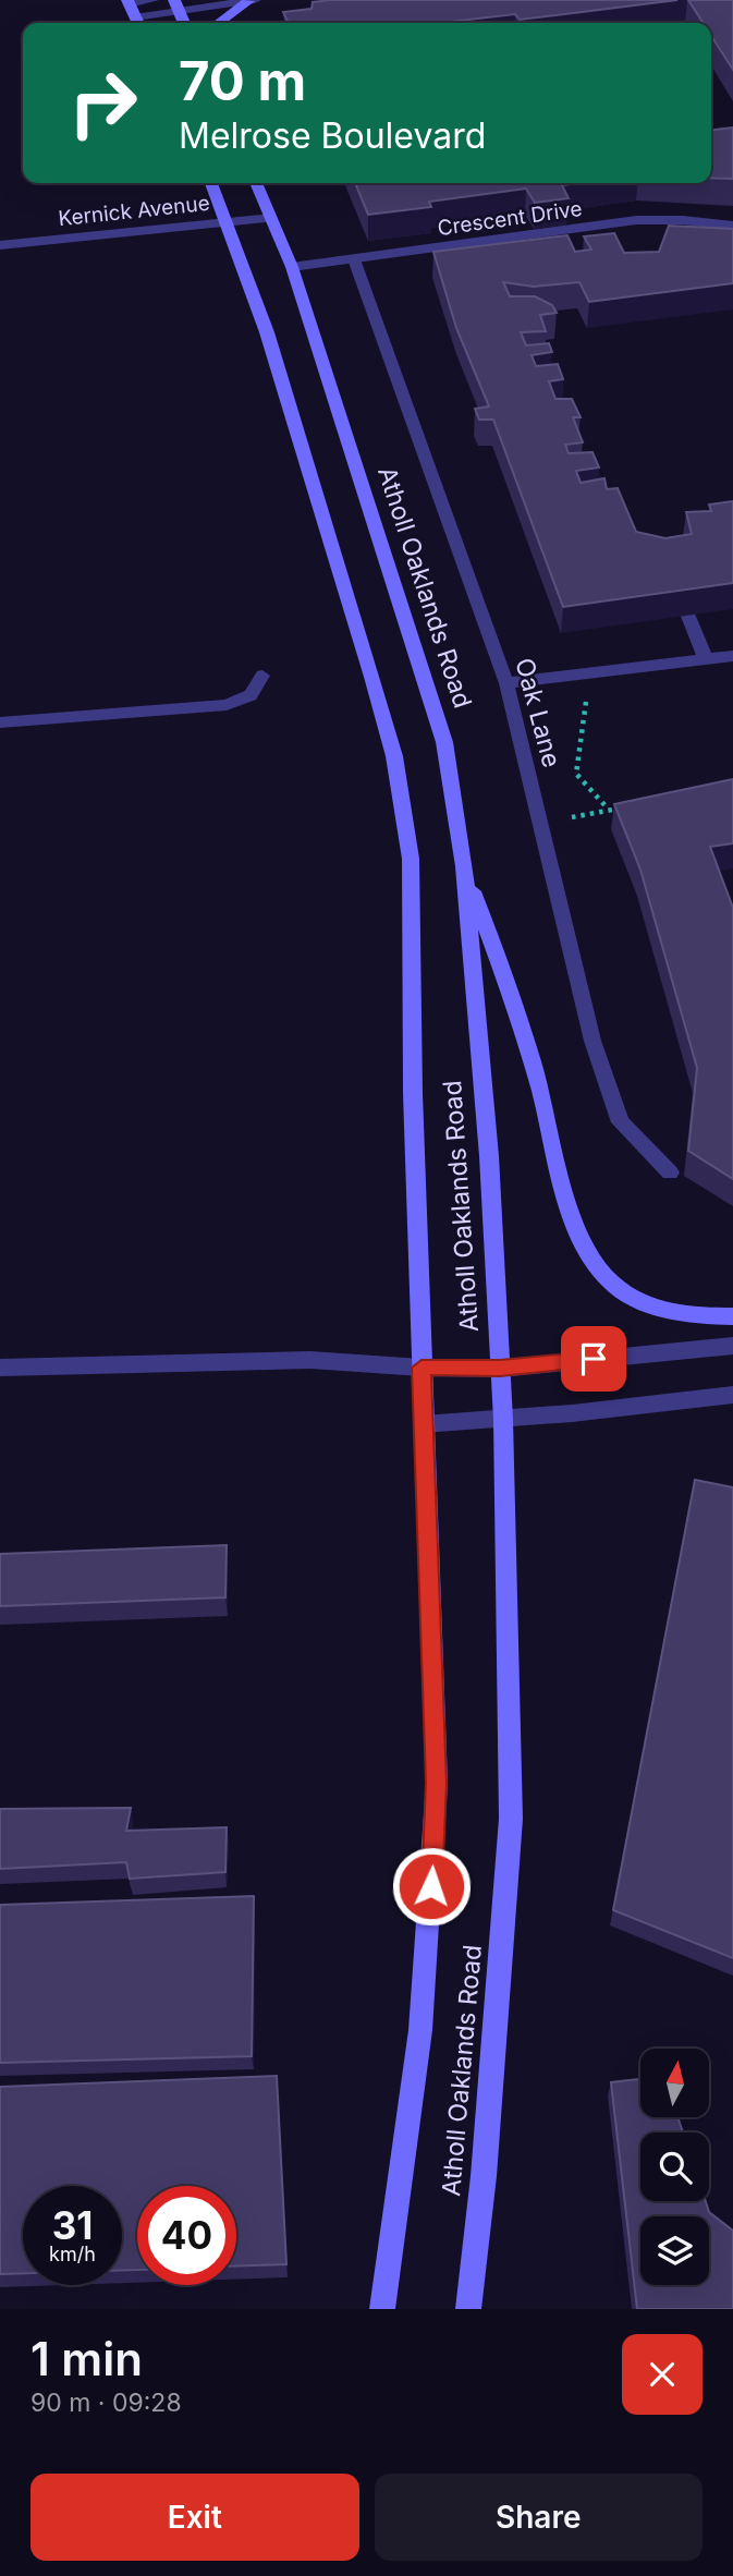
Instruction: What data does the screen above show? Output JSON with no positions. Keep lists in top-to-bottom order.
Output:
{
  "streets": {
    "street": [
      "Kernick Avenue",
      "Crescent Drive",
      "Atholl Oaklands Road",
      "Oak Lane"
    ]
  },
  "crossings": [
    ["Kernick Avenue", "Atholl Oaklands Road"],
    ["Crescent Drive", "Atholl Oaklands Road"],
    ["Crescent Drive", "Oak Lane"]
  ],
  "north": "top",
  "page": {
    "turn": ["70 m", "Melrose Boulevard"],
    "speed": "31 km/h",
    "limit": "40",
    "heading": ["1 min", "90 m · 09:28"],
    "buttons": ["Exit", "Share"]
  }
}
